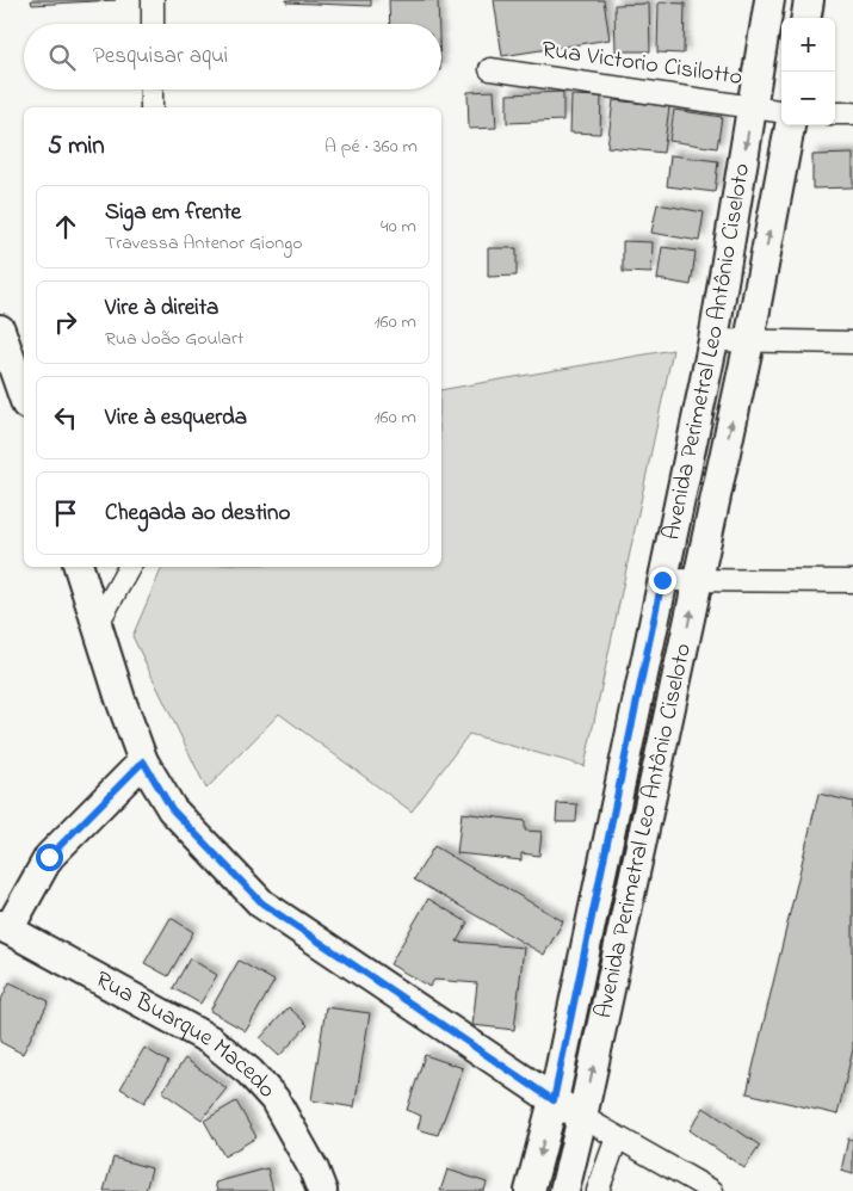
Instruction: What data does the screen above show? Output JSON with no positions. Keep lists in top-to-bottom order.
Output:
{
  "streets": {
    "street": ["Rua Victorio Cisilotto", "Avenida Perimetral Leo Antônio Ciseloto", "Rua Buarque Macedo"]
  },
  "crossings": [
    ["Rua Victorio Cisilotto", "Avenida Perimetral Leo Antônio Ciseloto"]
  ],
  "page": {
    "map_buttons": ["+", "−"],
    "search": "Pesquisar aqui",
    "heading": ["5 min", "A pé · 360 m"],
    "list": [
      ["Siga em frente", "Travessa Antenor Giongo", "40 m"],
      ["Vire à direita", "Rua João Goulart", "160 m"],
      ["Vire à esquerda", "160 m"],
      "Chegada ao destino"
    ]
  }
}
